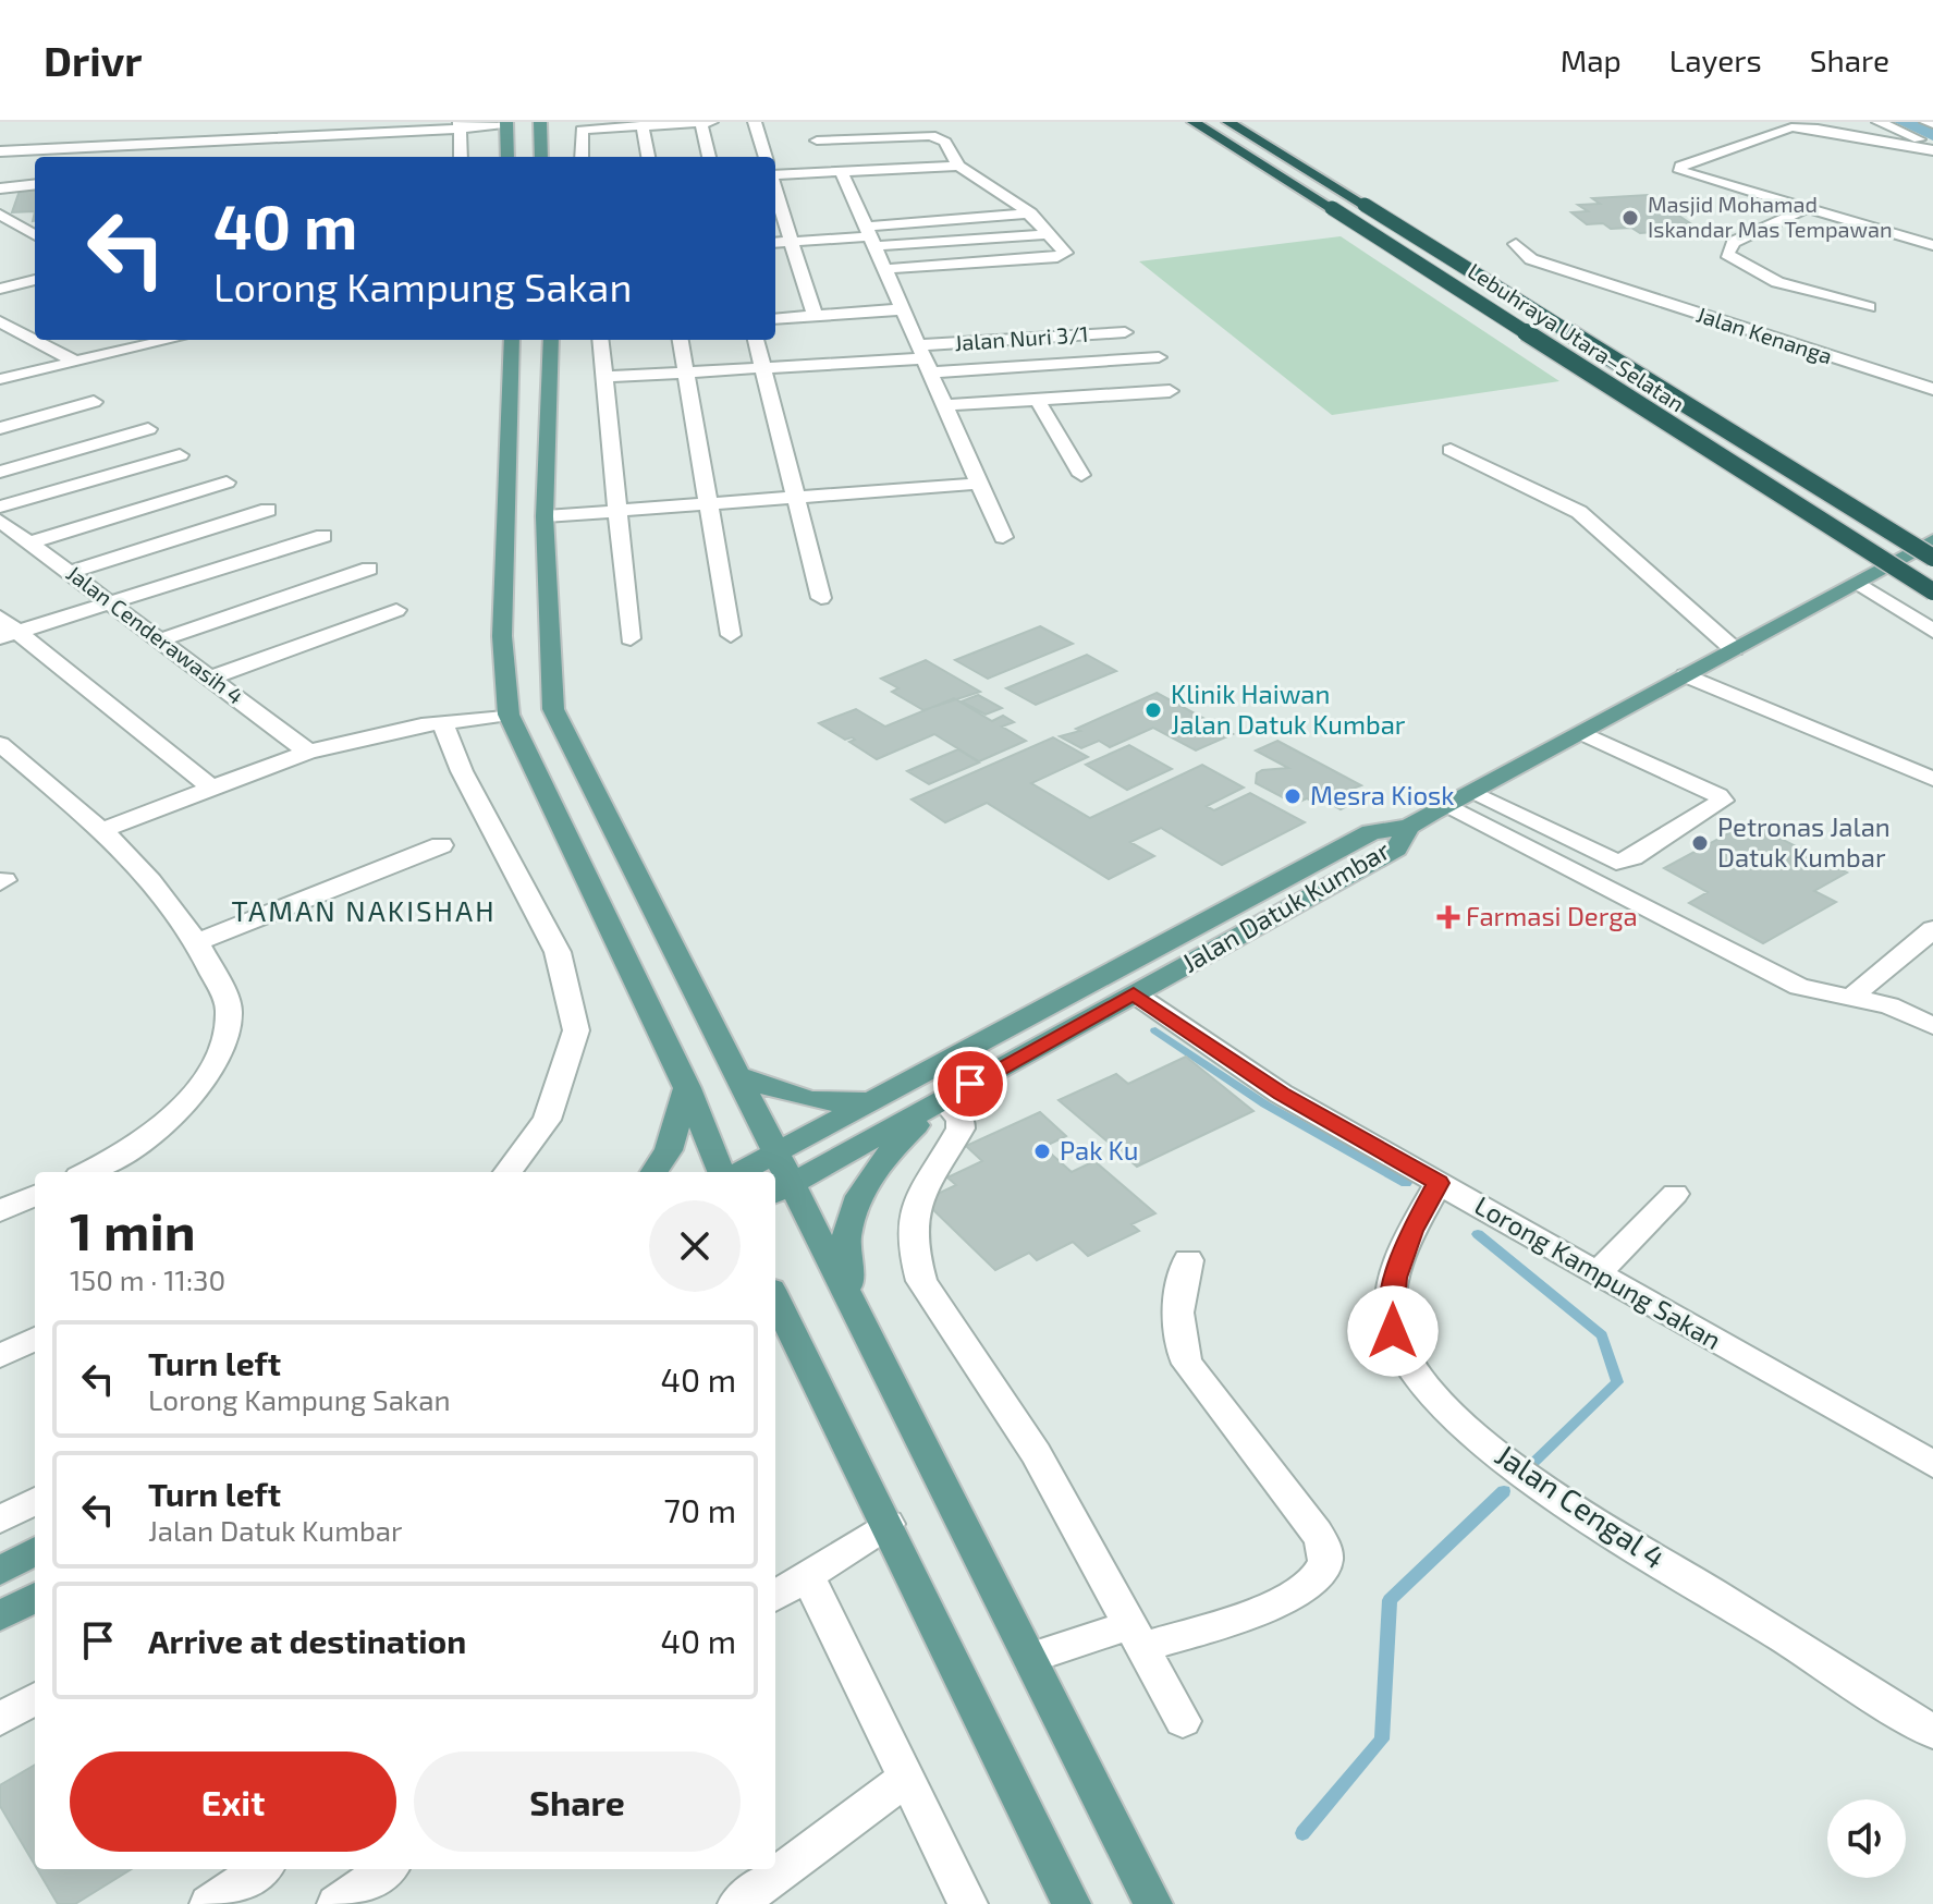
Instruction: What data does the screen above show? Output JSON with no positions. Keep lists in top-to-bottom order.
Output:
{
  "streets": {
    "highway": ["Lebuhraya Utara–Selatan"],
    "main road": ["Jalan Datuk Kumbar"],
    "street": [
      "Jalan Kenanga",
      "Jalan Nuri 3/1",
      "Jalan Cenderawasih 4",
      "Lorong Kampung Sakan",
      "Jalan Cengal 4"
    ]
  },
  "crossings": [
    ["Jalan Datuk Kumbar", "Lorong Kampung Sakan"],
    ["Lorong Kampung Sakan", "Jalan Cengal 4"]
  ],
  "districts": ["TAMAN NAKISHAH"],
  "places": {
    "other": [
      "Masjid Mohamad Iskandar Mas Tempawan",
      "Klinik Haiwan Jalan Datuk Kumbar",
      "Mesra Kiosk",
      "Petronas Jalan Datuk Kumbar",
      "Pak Ku"
    ],
    "health": ["Farmasi Derga"]
  },
  "page": {
    "header": "Drivr",
    "nav": ["Map", "Layers", "Share"],
    "turn": ["40 m", "Lorong Kampung Sakan"],
    "heading": ["1 min", "150 m · 11:30"],
    "list": [
      {
        "name": "Turn left",
        "note": "Lorong Kampung Sakan",
        "value": "40 m"
      },
      {
        "name": "Turn left",
        "note": "Jalan Datuk Kumbar",
        "value": "70 m"
      },
      {
        "name": "Arrive at destination",
        "value": "40 m"
      }
    ],
    "buttons": ["Exit", "Share"]
  }
}
